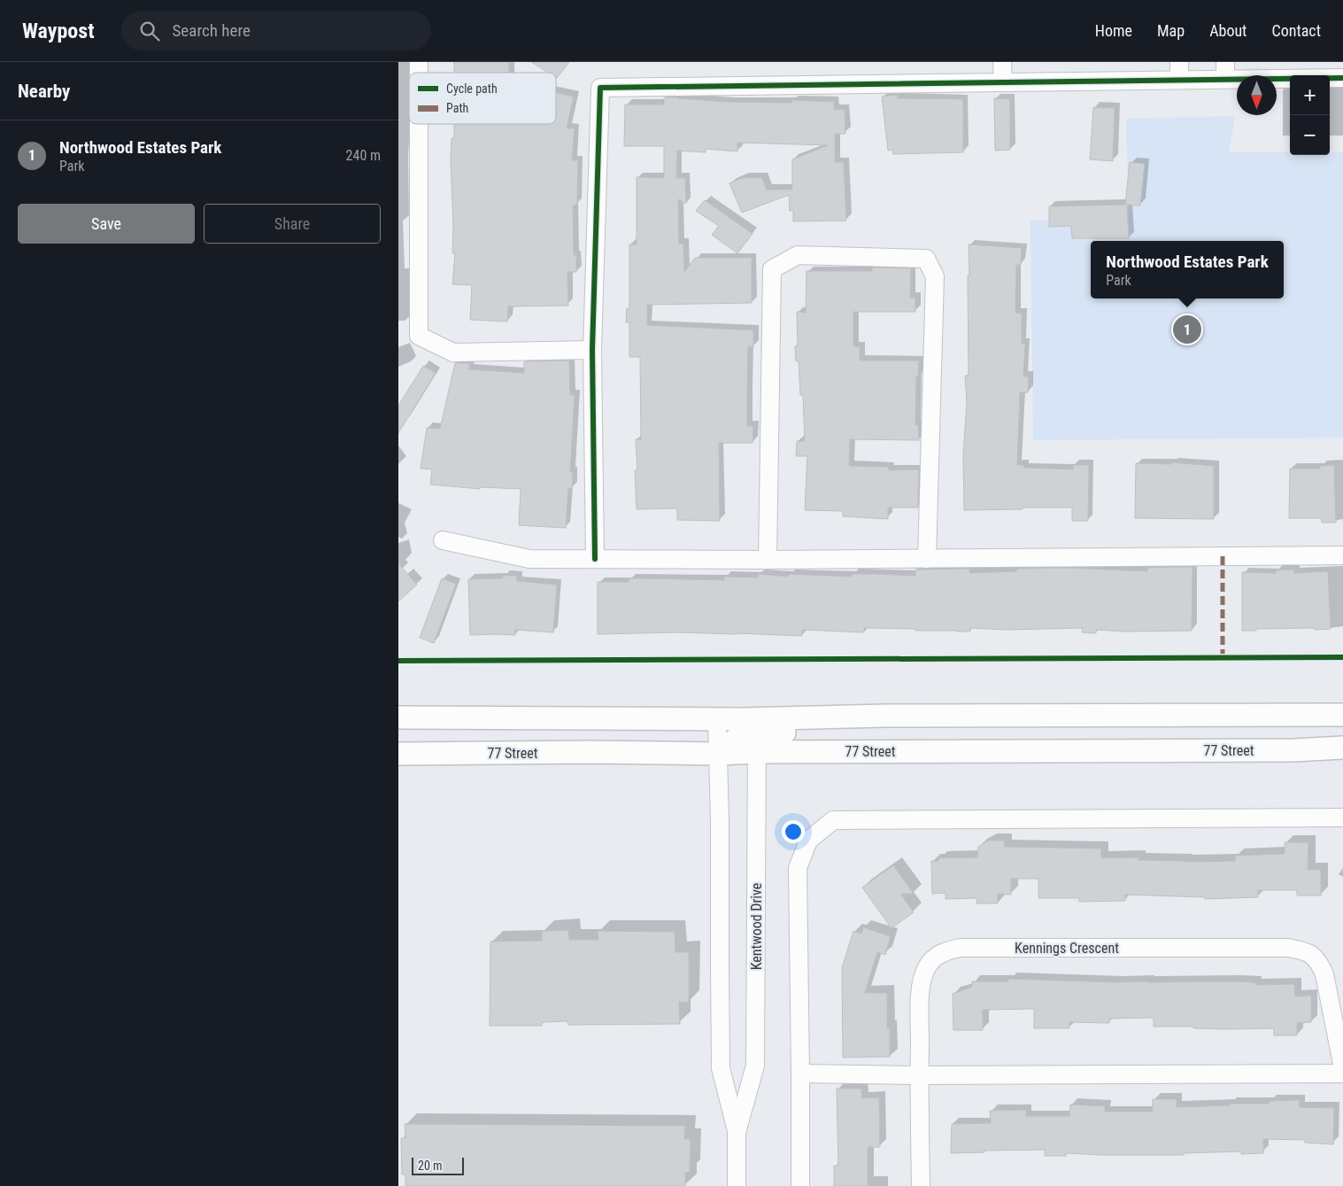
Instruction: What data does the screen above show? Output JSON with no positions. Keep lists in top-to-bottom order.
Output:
{
  "streets": {
    "main road": ["77 Street"],
    "street": ["Kentwood Drive", "Kennings Crescent"]
  },
  "crossings": [
    ["77 Street", "Kentwood Drive"]
  ],
  "legend": ["Cycle path", "Path"],
  "scale_bar": "20 m",
  "north": "bottom",
  "page": {
    "header": "Waypost",
    "search": "Search here",
    "nav": [
      "Home",
      "Map",
      "About",
      "Contact"
    ],
    "heading": "Nearby",
    "map_buttons": ["+", "−"],
    "list": [
      {
        "mark": "1",
        "name": "Northwood Estates Park",
        "note": "Park",
        "value": "240 m"
      }
    ],
    "buttons": ["Save", "Share"],
    "popup": ["Northwood Estates Park", "Park"],
    "pins": "1",
    "scale": "20 m"
  }
}
